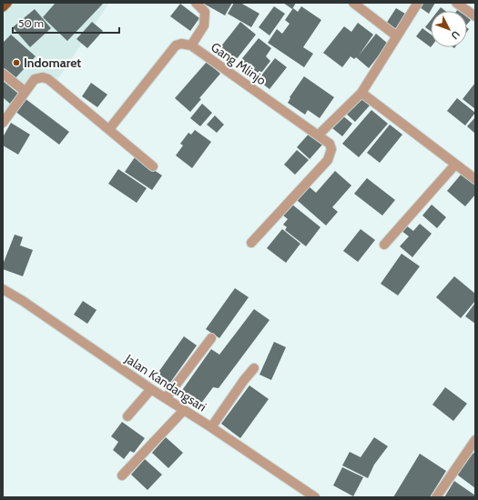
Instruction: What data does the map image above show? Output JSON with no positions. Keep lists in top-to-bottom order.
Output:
{
  "streets": {
    "street": ["Gang Mlinjo", "Jalan Kandangsari"]
  },
  "places": ["Indomaret"],
  "scale_bar": "50 m",
  "north": "bottom right"
}
